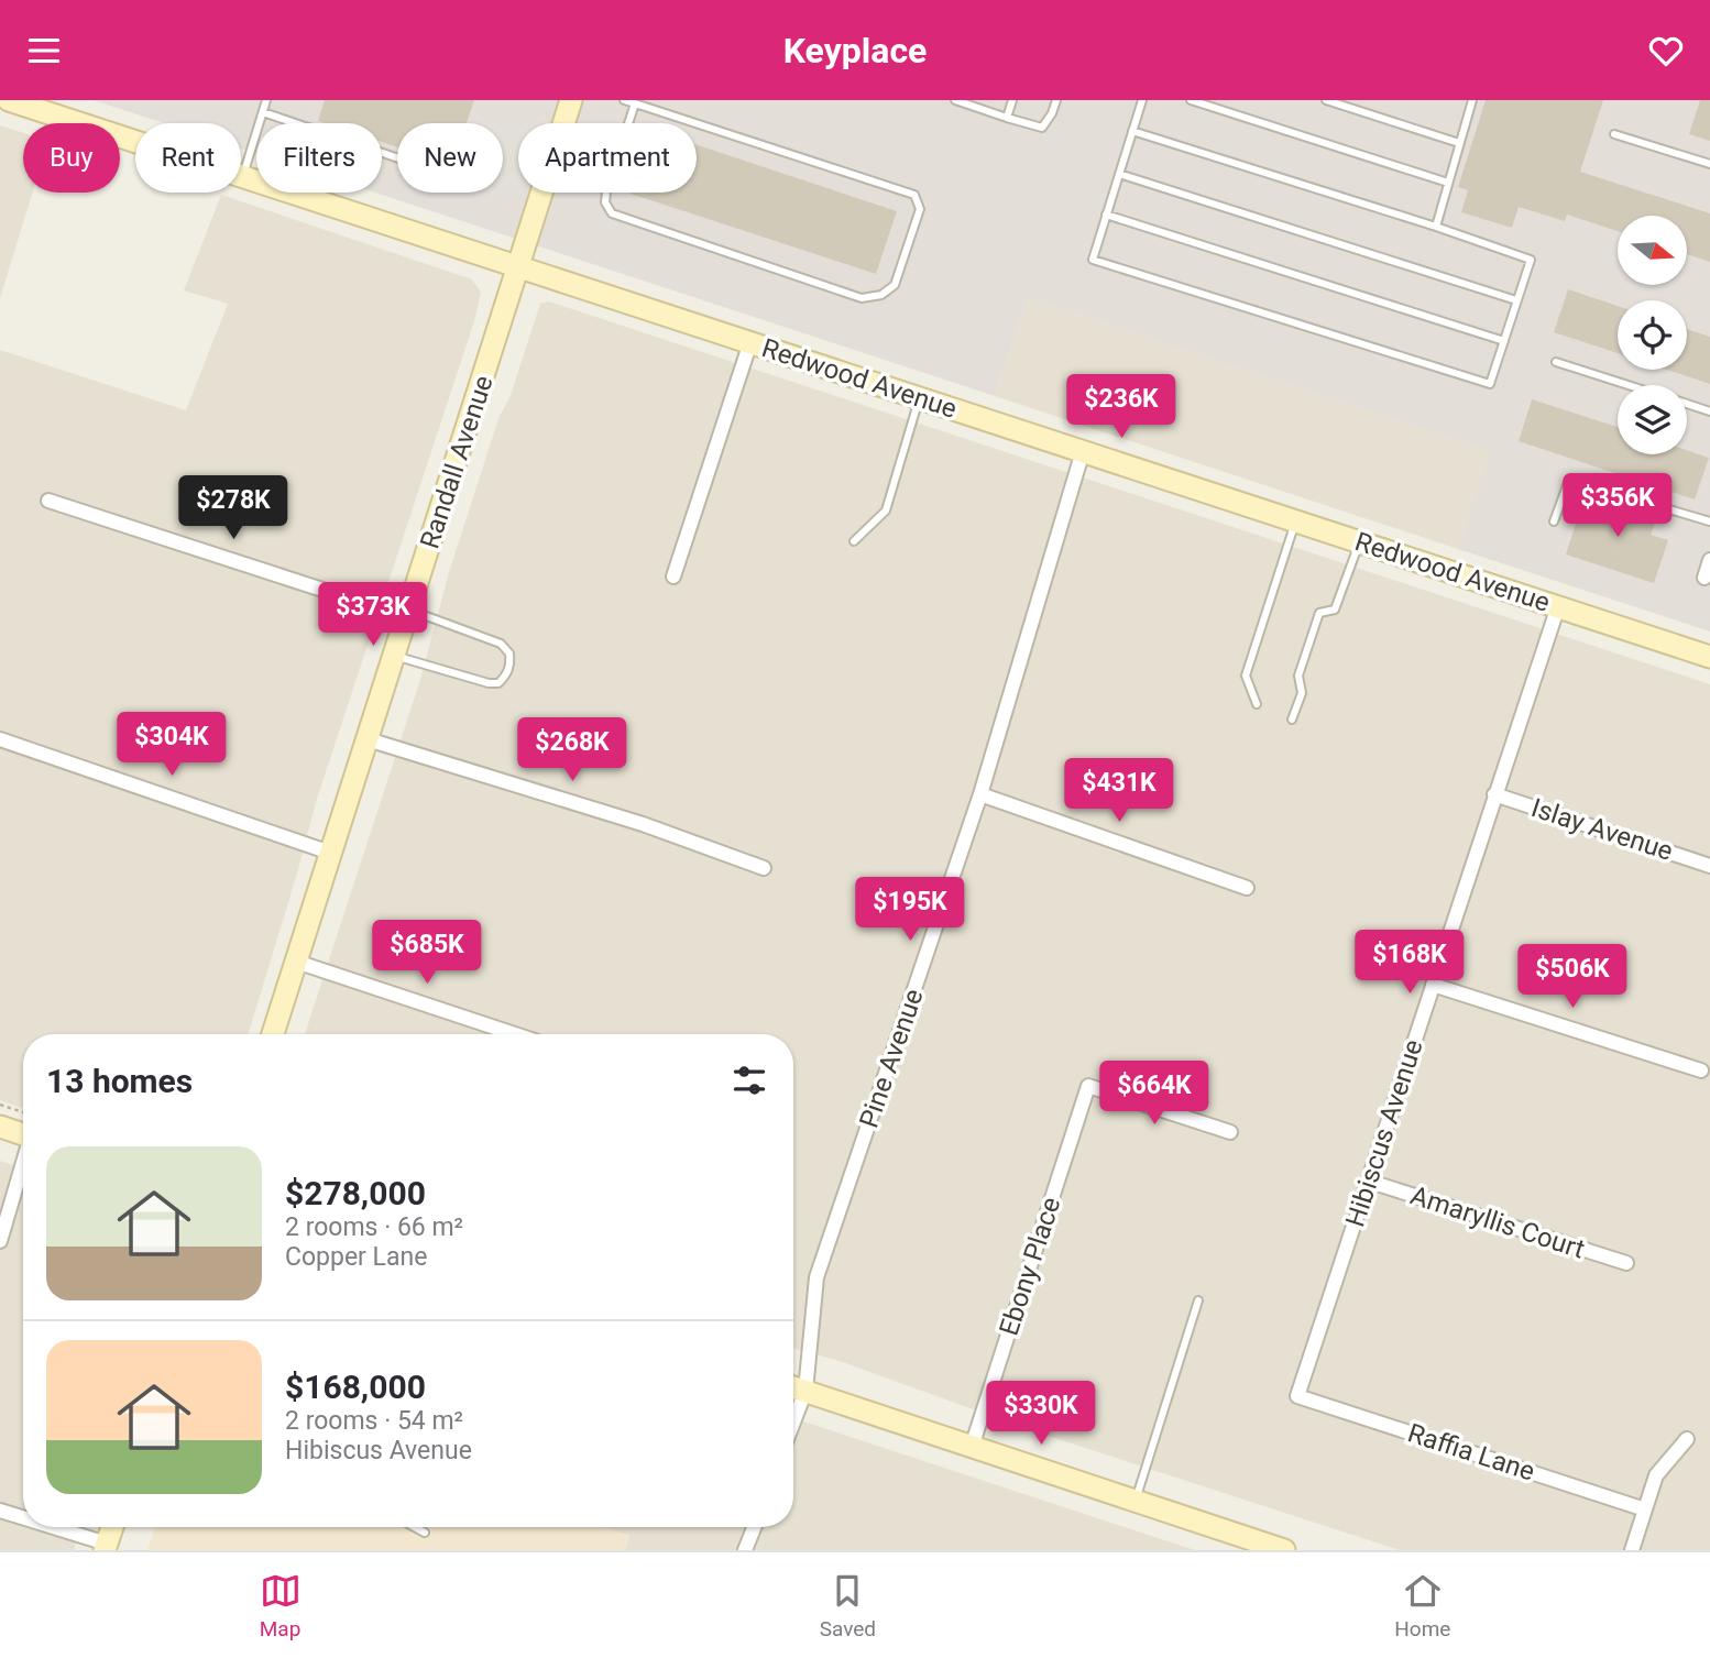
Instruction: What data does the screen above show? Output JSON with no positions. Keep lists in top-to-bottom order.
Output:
{
  "streets": {
    "street": [
      "Redwood Avenue",
      "Randall Avenue",
      "Islay Avenue",
      "Pine Avenue",
      "Hibiscus Avenue",
      "Amaryllis Court",
      "Ebony Place",
      "Raffia Lane"
    ]
  },
  "crossings": [
    ["Redwood Avenue", "Randall Avenue"],
    ["Redwood Avenue", "Pine Avenue"],
    ["Redwood Avenue", "Hibiscus Avenue"],
    ["Islay Avenue", "Hibiscus Avenue"],
    ["Hibiscus Avenue", "Amaryllis Court"],
    ["Hibiscus Avenue", "Raffia Lane"]
  ],
  "north": "right",
  "page": {
    "header": "Keyplace",
    "chip": [
      "Buy",
      "Rent",
      "Filters",
      "New",
      "Apartment"
    ],
    "price": [
      "$236K",
      "$356K",
      "$278K",
      "$373K",
      "$304K",
      "$268K",
      "$431K",
      "$195K",
      "$685K",
      "$168K",
      "$506K",
      "$664K",
      "$330K"
    ],
    "heading": "13 homes",
    "list": [
      {
        "name": "$278,000",
        "note": "2 rooms · 66 m² · Copper Lane"
      },
      {
        "name": "$168,000",
        "note": "2 rooms · 54 m² · Hibiscus Avenue"
      }
    ],
    "tabs": ["Map", "Saved", "Home"]
  }
}
